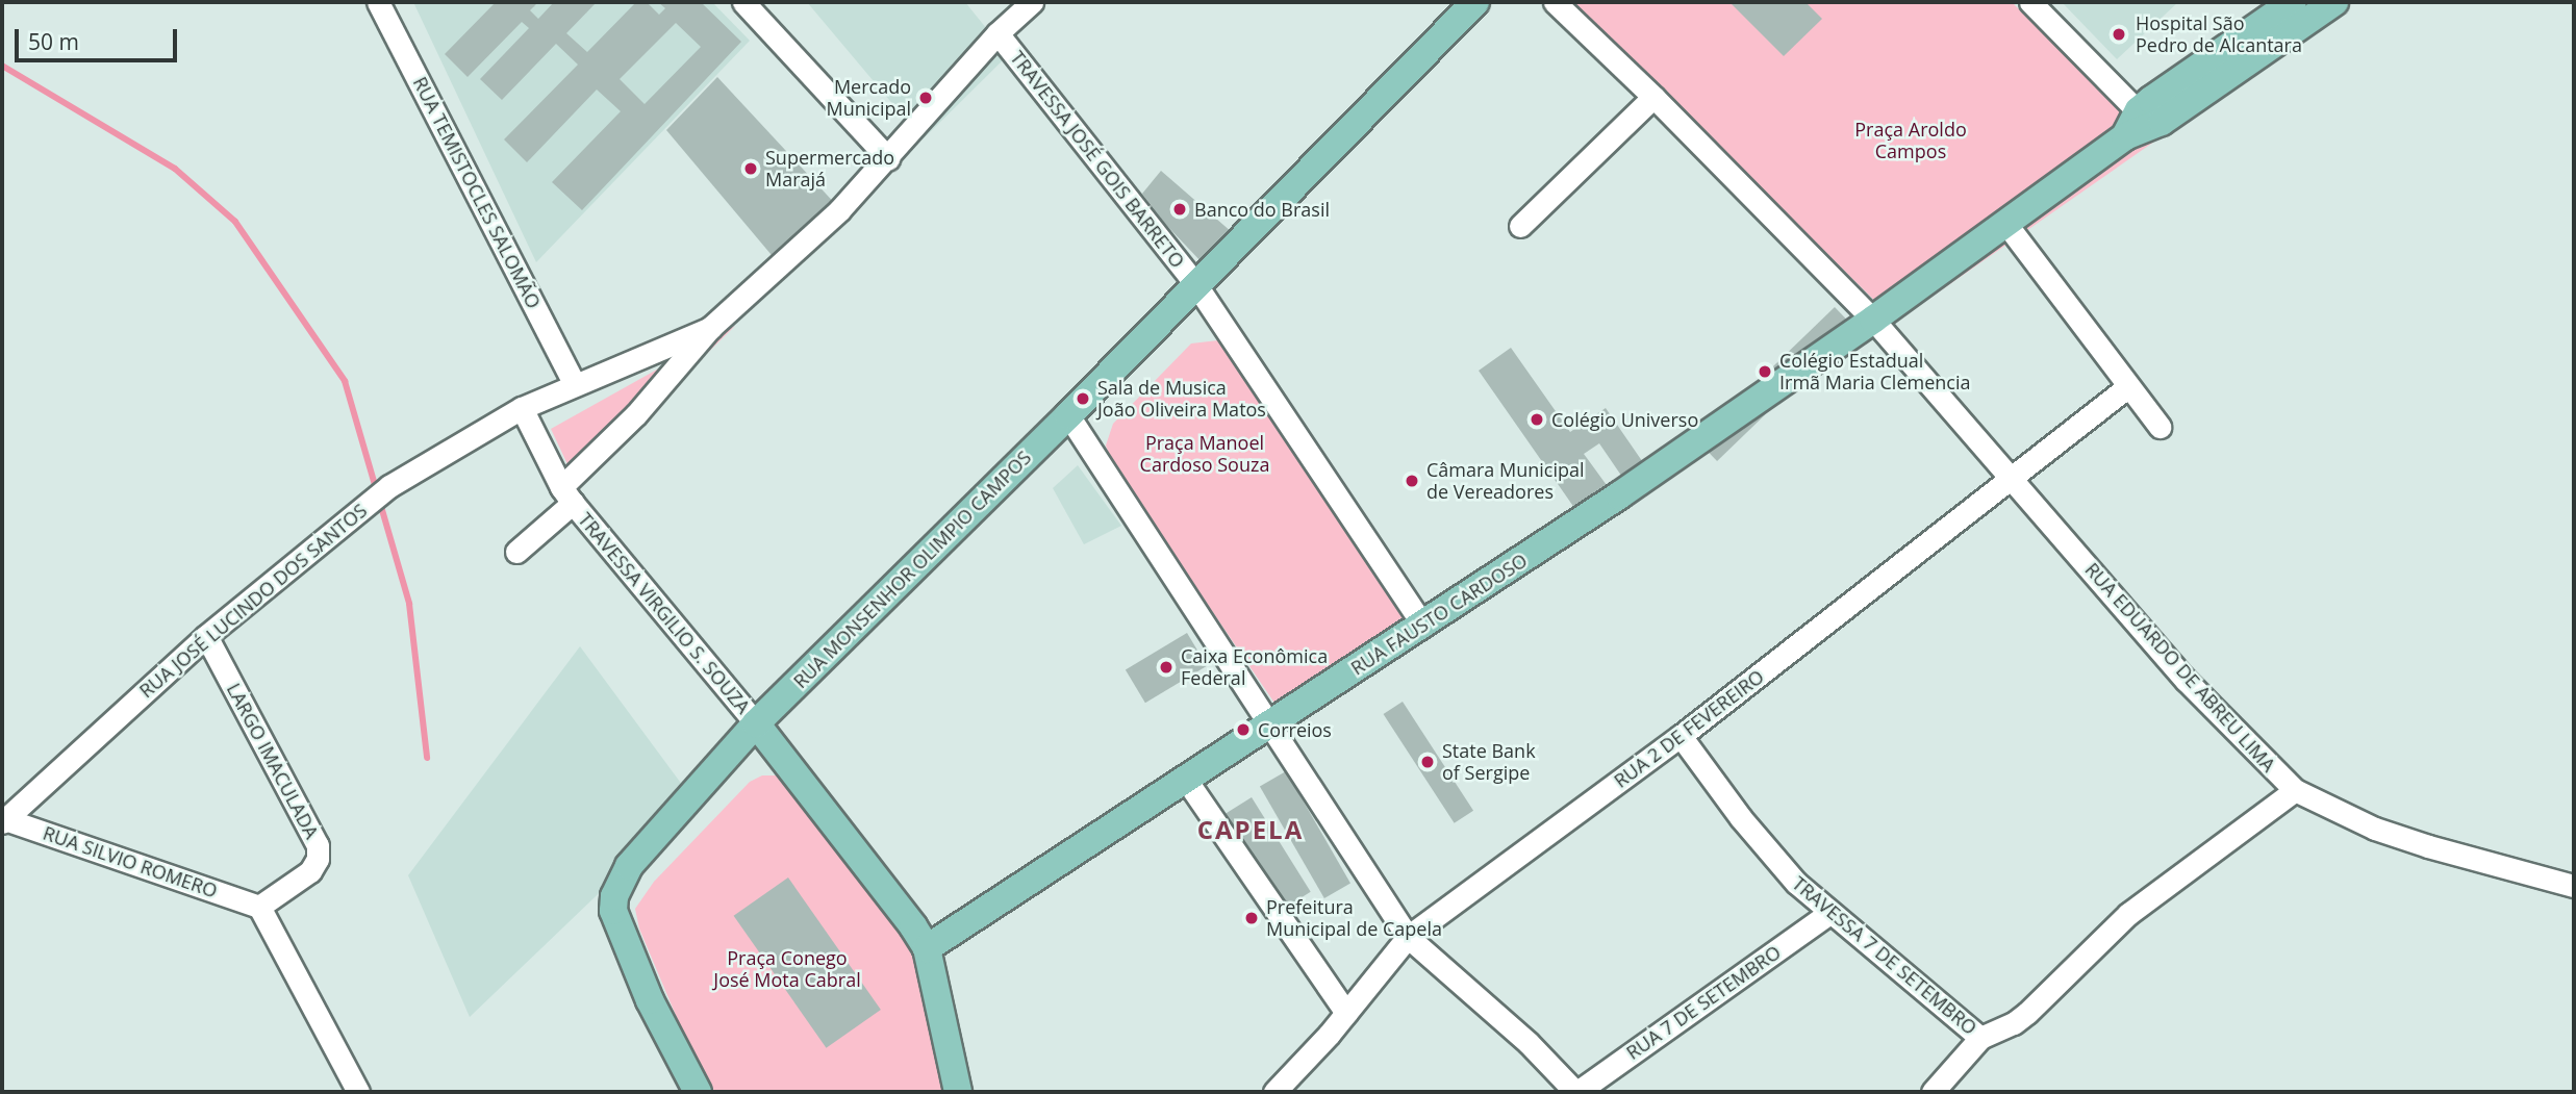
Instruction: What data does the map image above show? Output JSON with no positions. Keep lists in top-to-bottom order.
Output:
{
  "streets": {
    "main road": ["RUA MONSENHOR OLIMPIO CAMPOS", "RUA FAUSTO CARDOSO"],
    "street": [
      "TRAVESSA JOSÉ GOIS BARRETO",
      "RUA TEMISTOCLES SALOMÃO",
      "RUA JOSÉ LUCINDO DOS SANTOS",
      "TRAVESSA VIRGILIO S. SOUZA",
      "RUA EDUARDO DE ABREU LIMA",
      "RUA 2 DE FEVEREIRO",
      "LARGO IMACULADA",
      "RUA SILVIO ROMERO",
      "TRAVESSA 7 DE SETEMBRO",
      "RUA 7 DE SETEMBRO"
    ]
  },
  "crossings": [
    ["RUA TEMISTOCLES SALOMÃO", "RUA JOSÉ LUCINDO DOS SANTOS"],
    ["RUA MONSENHOR OLIMPIO CAMPOS", "TRAVESSA VIRGILIO S. SOUZA"],
    ["RUA JOSÉ LUCINDO DOS SANTOS", "LARGO IMACULADA"],
    ["RUA JOSÉ LUCINDO DOS SANTOS", "RUA SILVIO ROMERO"],
    ["RUA FAUSTO CARDOSO", "RUA EDUARDO DE ABREU LIMA"],
    ["RUA EDUARDO DE ABREU LIMA", "RUA 2 DE FEVEREIRO"],
    ["RUA 2 DE FEVEREIRO", "TRAVESSA 7 DE SETEMBRO"],
    ["LARGO IMACULADA", "RUA SILVIO ROMERO"],
    ["TRAVESSA 7 DE SETEMBRO", "RUA 7 DE SETEMBRO"]
  ],
  "districts": ["CAPELA"],
  "parks": ["Praça Aroldo Campos", "Praça Manoel Cardoso Souza", "Praça Conego José Mota Cabral"],
  "places": [
    "Hospital São Pedro de Alcantara",
    "Mercado Municipal",
    "Supermercado Marajá",
    "Banco do Brasil",
    "Colégio Estadual Irmã Maria Clemencia",
    "Sala de Musica João Oliveira Matos",
    "Colégio Universo",
    "Câmara Municipal de Vereadores",
    "Caixa Econômica Federal",
    "Correios",
    "State Bank of Sergipe",
    "Prefeitura Municipal de Capela"
  ],
  "scale_bar": "50 m"
}
